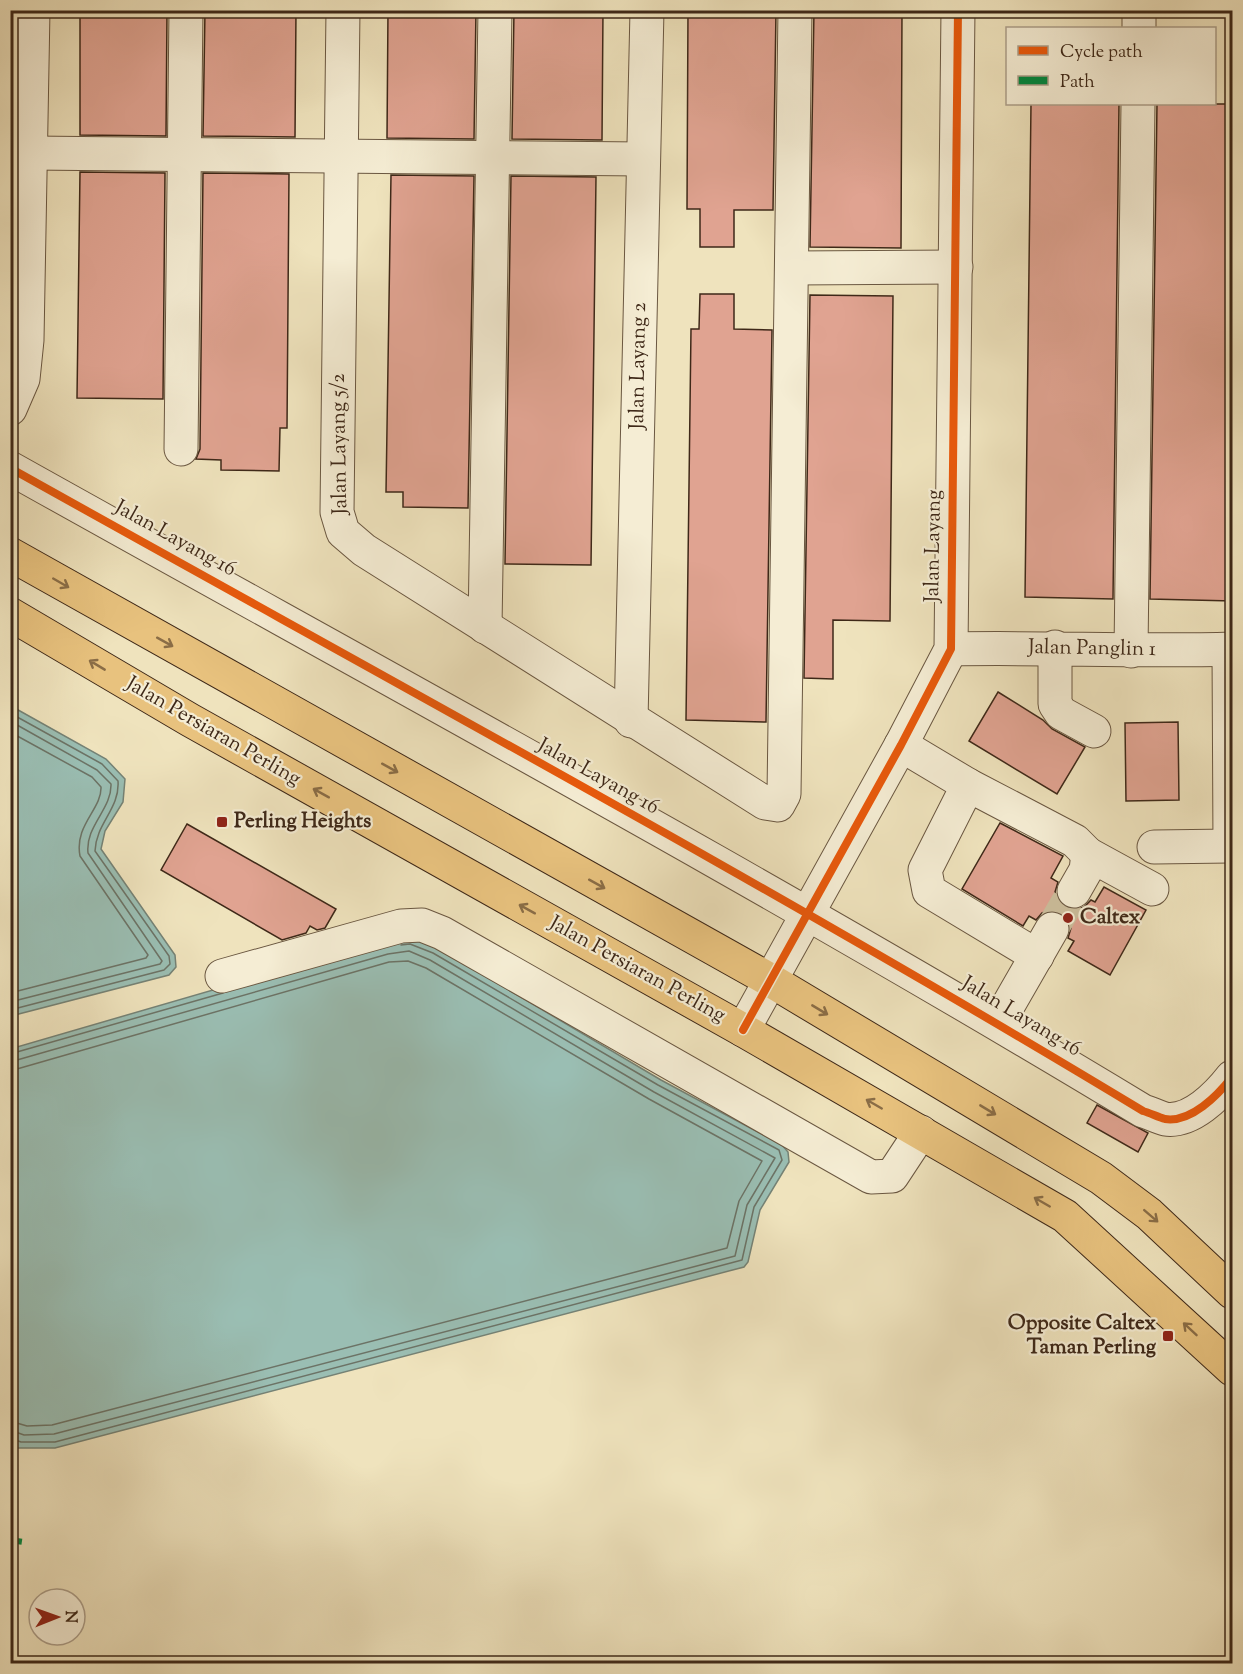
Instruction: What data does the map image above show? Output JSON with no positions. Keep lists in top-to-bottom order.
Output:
{
  "streets": {
    "main road": ["Jalan Persiaran Perling"],
    "street": [
      "Jalan Layang 2",
      "Jalan Layang 5/2",
      "Jalan Layang 16",
      "Jalan Layang",
      "Jalan Panglin 1"
    ]
  },
  "crossings": [
    ["Jalan Layang 2", "Jalan Layang 5/2"],
    ["Jalan Layang 16", "Jalan Layang"],
    ["Jalan Layang", "Jalan Panglin 1"],
    ["Jalan Layang", "Jalan Persiaran Perling"]
  ],
  "places": {
    "transit": ["Perling Heights", "Opposite Caltex Taman Perling"],
    "other": ["Caltex"]
  },
  "legend": ["Cycle path", "Path"],
  "north": "right"
}
